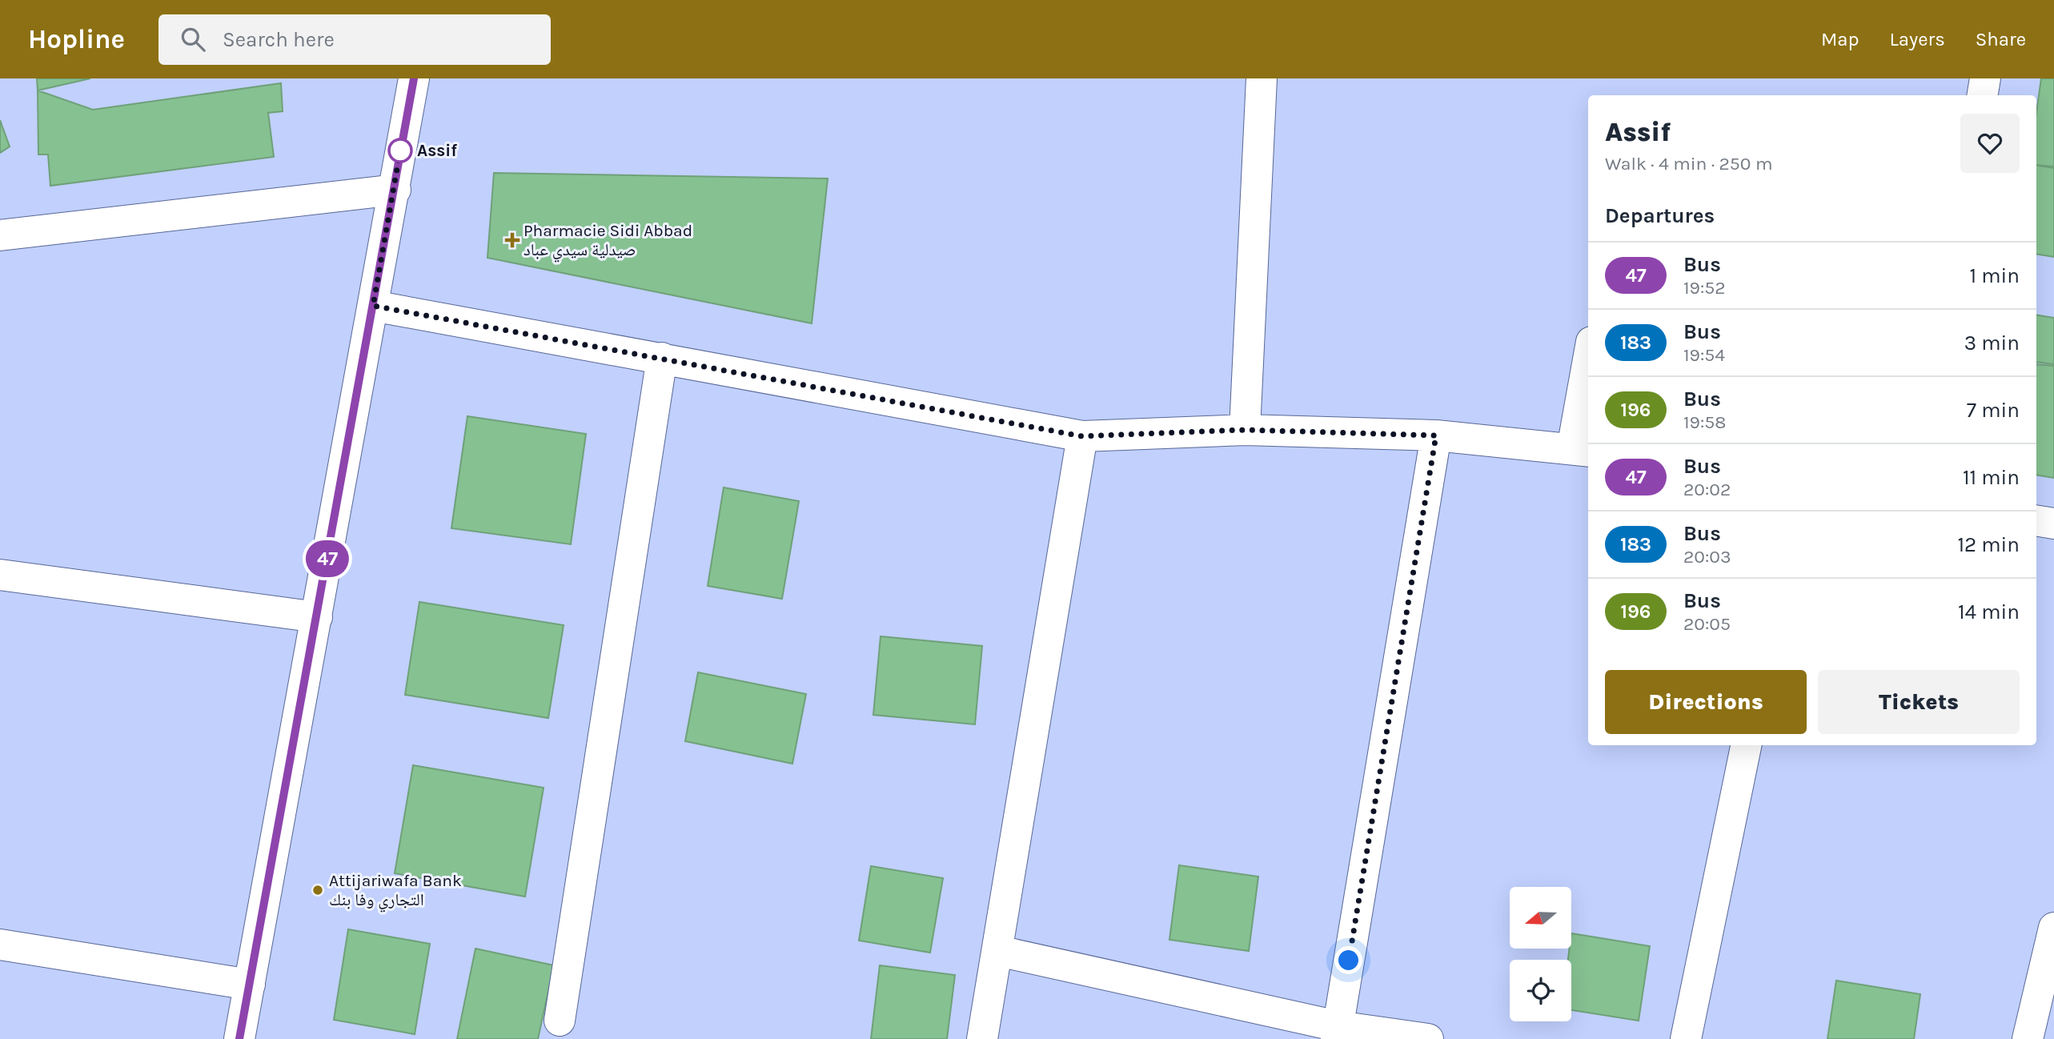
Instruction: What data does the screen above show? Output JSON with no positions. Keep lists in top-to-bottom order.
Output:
{
  "places": {
    "other": ["Assif", "Attijariwafa Bank التجاري وفا بنك"],
    "health": ["Pharmacie Sidi Abbad صيدلية سيدي عباد"]
  },
  "lines": ["bus line 47"],
  "north": "left",
  "page": {
    "header": "Hopline",
    "search": "Search here",
    "nav": ["Map", "Layers", "Share"],
    "on_map": "47",
    "heading": [
      ["Assif", "Walk · 4 min · 250 m"],
      "Departures"
    ],
    "list": [
      {
        "mark": "47",
        "name": "Bus",
        "note": "19:52",
        "value": "1 min"
      },
      {
        "mark": "183",
        "name": "Bus",
        "note": "19:54",
        "value": "3 min"
      },
      {
        "mark": "196",
        "name": "Bus",
        "note": "19:58",
        "value": "7 min"
      },
      {
        "mark": "47",
        "name": "Bus",
        "note": "20:02",
        "value": "11 min"
      },
      {
        "mark": "183",
        "name": "Bus",
        "note": "20:03",
        "value": "12 min"
      },
      {
        "mark": "196",
        "name": "Bus",
        "note": "20:05",
        "value": "14 min"
      }
    ],
    "buttons": ["Directions", "Tickets"]
  }
}
